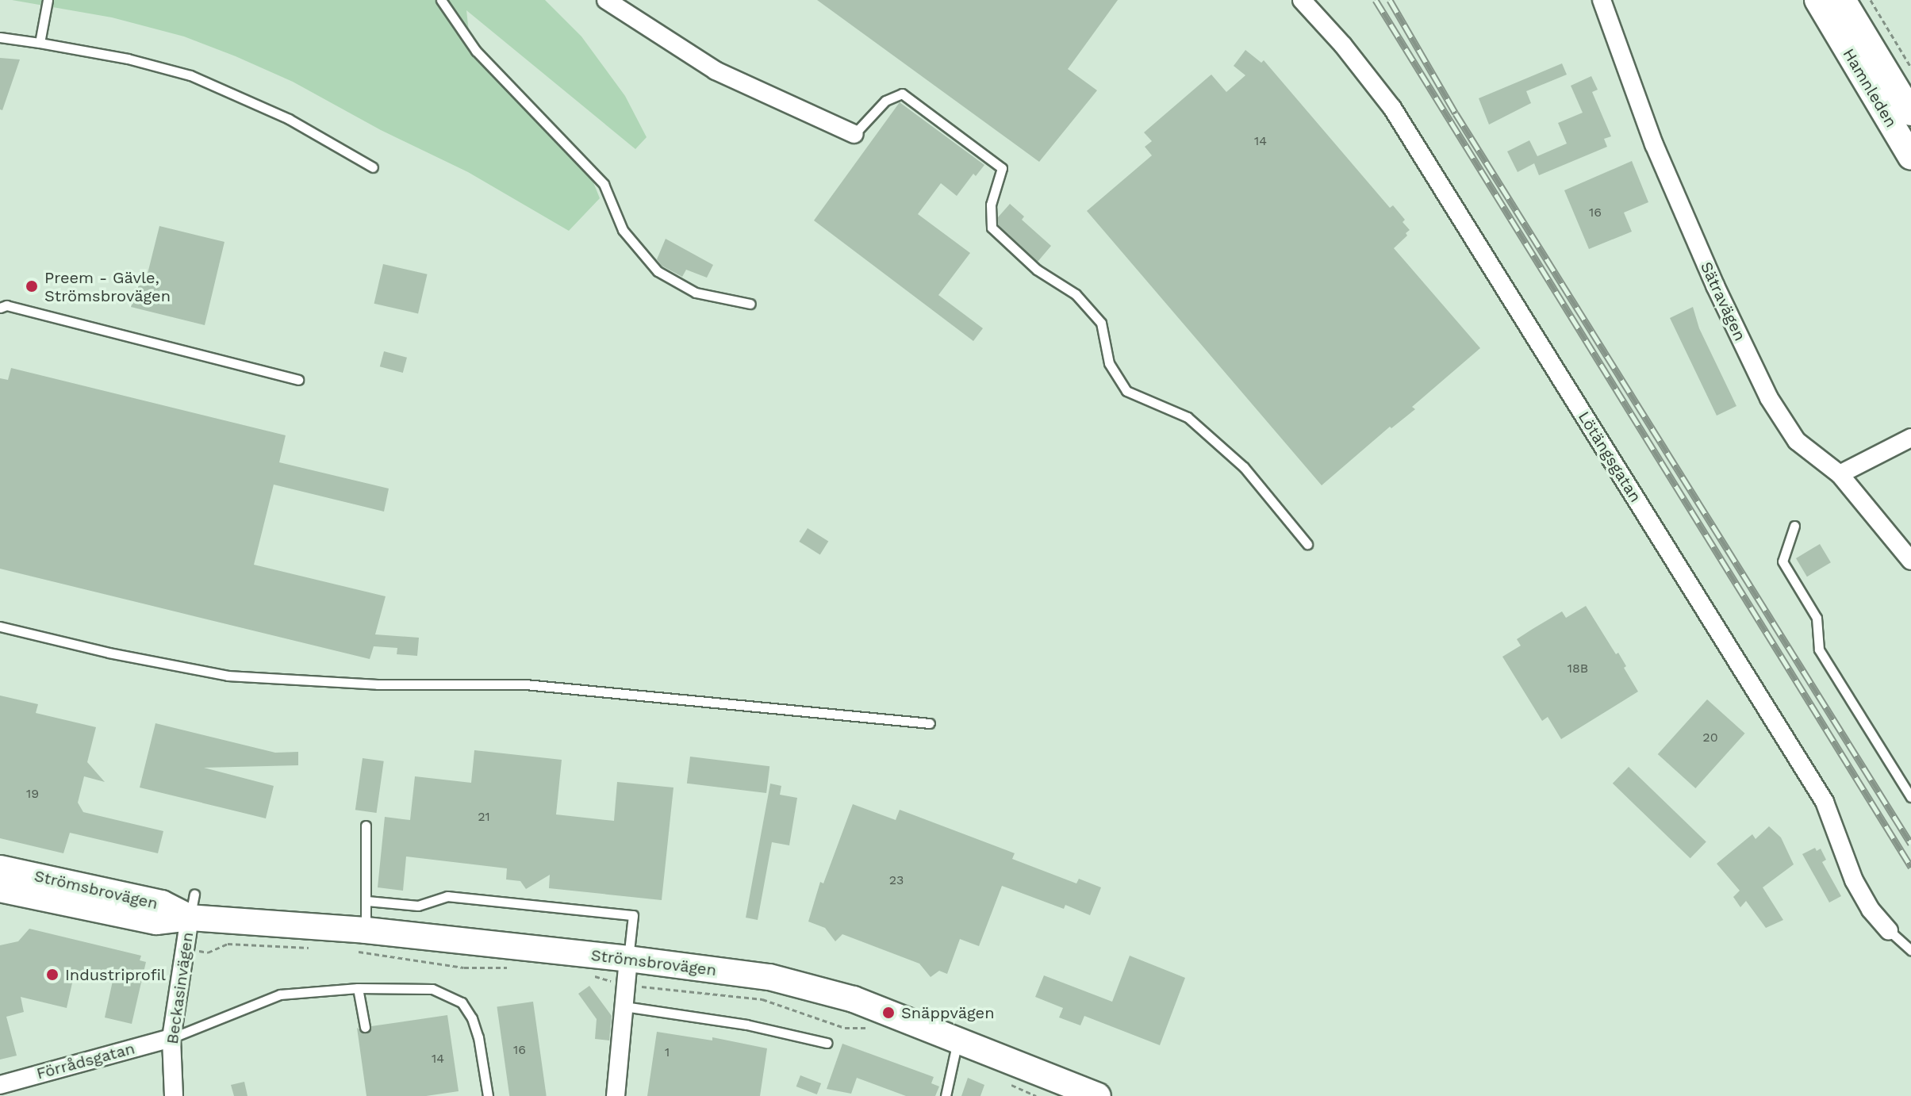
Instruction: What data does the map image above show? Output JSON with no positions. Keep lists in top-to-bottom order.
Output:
{
  "streets": {
    "main road": ["Hamnleden", "Strömsbrovägen"],
    "street": [
      "Sätravägen",
      "Lötängsgatan",
      "Beckasinvägen",
      "Förrådsgatan"
    ]
  },
  "crossings": [
    ["Strömsbrovägen", "Beckasinvägen"],
    ["Beckasinvägen", "Förrådsgatan"]
  ],
  "places": ["Preem - Gävle, Strömsbrovägen", "Industriprofil", "Snäppvägen"],
  "house_numbers": [
    "14",
    "16",
    "18B",
    "20",
    "19",
    "21",
    "23",
    "16",
    "1",
    "14"
  ]
}
